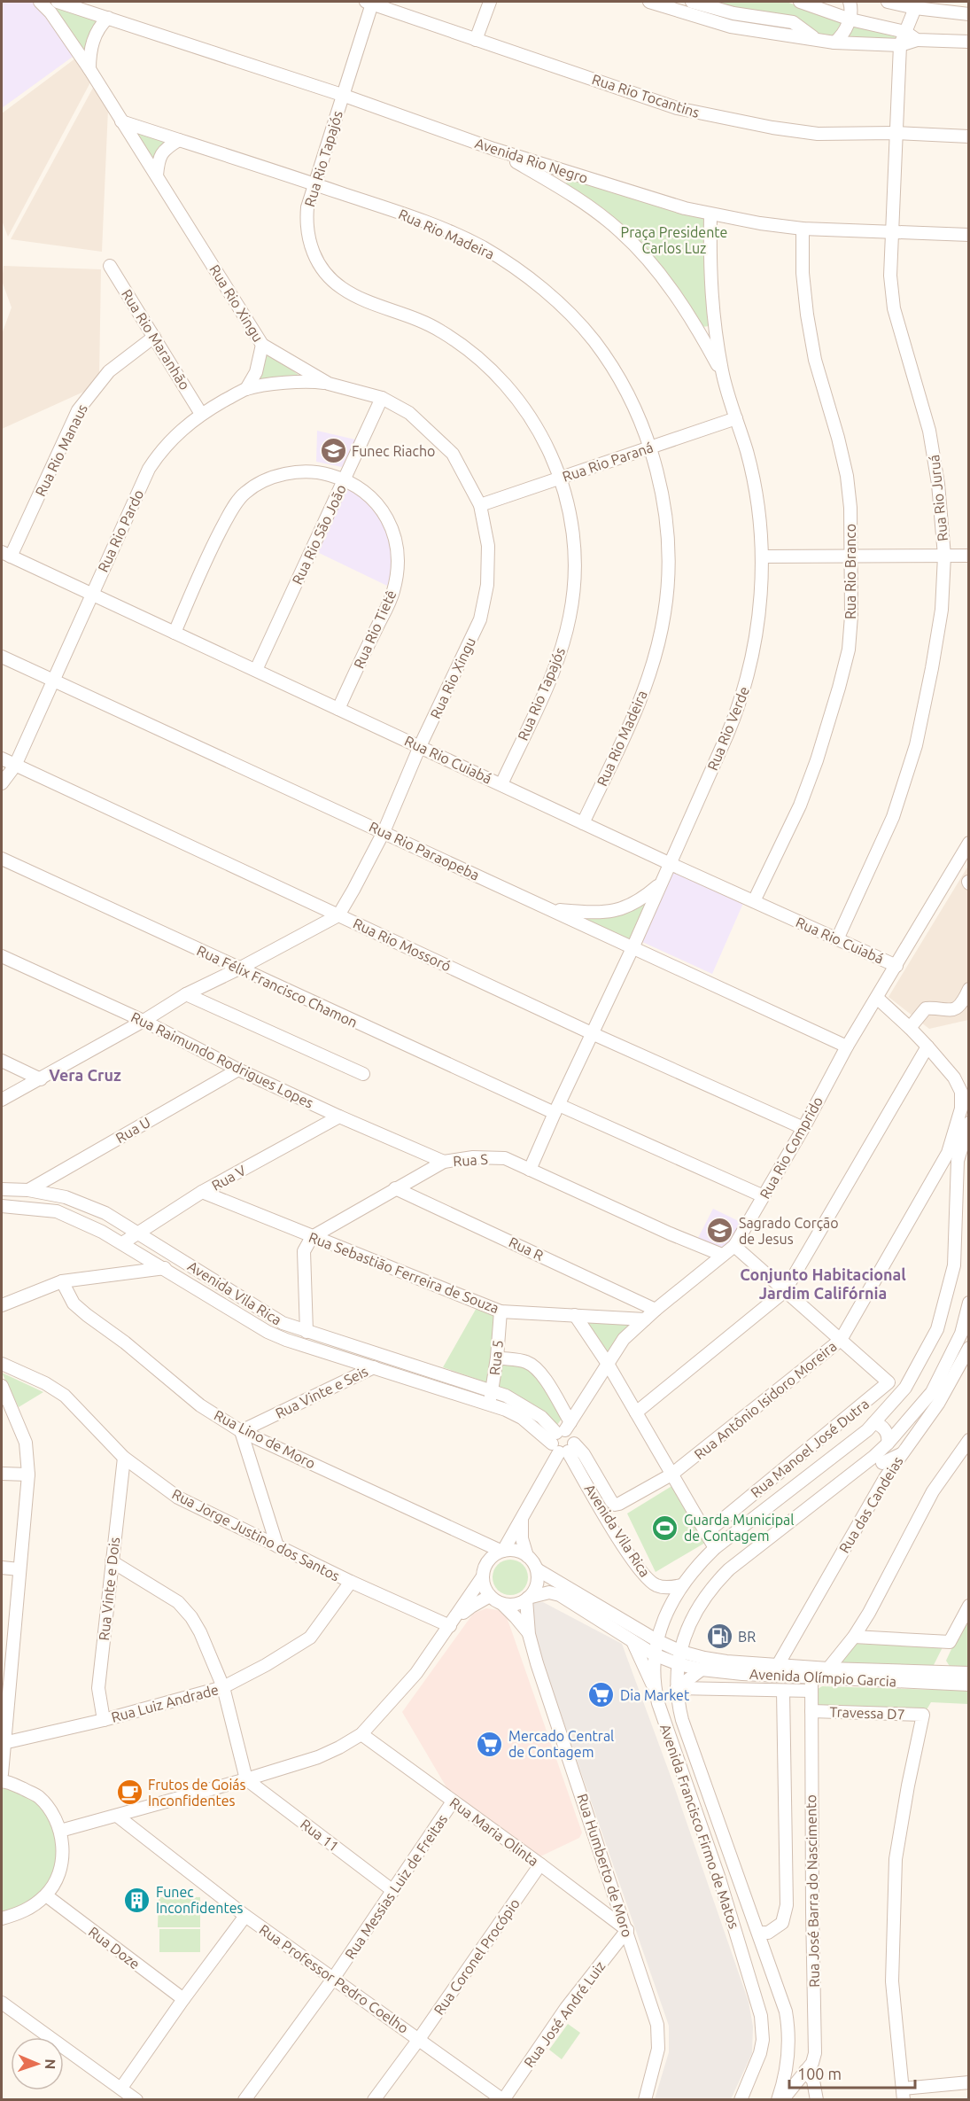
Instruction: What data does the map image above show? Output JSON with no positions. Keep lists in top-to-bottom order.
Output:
{
  "streets": {
    "street": [
      "Rua Rio Tocantins",
      "Rua Rio Tapajós",
      "Avenida Rio Negro",
      "Rua Rio Madeira",
      "Rua Rio Xingu",
      "Rua Rio Maranhão",
      "Rua Rio Manaus",
      "Rua Rio Paraná",
      "Rua Rio Juruá",
      "Rua Rio Pardo",
      "Rua Rio São João",
      "Rua Rio Branco",
      "Rua Rio Tietê",
      "Rua Rio Verde",
      "Rua Rio Cuiabá",
      "Rua Rio Paraopeba",
      "Rua Rio Mossoró",
      "Rua Félix Francisco Chamon",
      "Rua Raimundo Rodrigues Lopes",
      "Rua U",
      "Rua Rio Comprido",
      "Rua S",
      "Rua V",
      "Rua R",
      "Rua Sebastião Ferreira de Souza",
      "Avenida Vila Rica",
      "Rua 5",
      "Rua Vinte e Seis",
      "Rua Antônio Isidoro Moreira",
      "Rua Lino de Moro",
      "Rua Manoel José Dutra",
      "Rua das Candeias",
      "Rua Jorge Justino dos Santos",
      "Rua Vinte e Dois",
      "Avenida Olímpio Garcia",
      "Rua Luiz Andrade",
      "Travessa D7",
      "Avenida Francisco Firmo de Matos",
      "Rua Maria Olinta",
      "Rua 11",
      "Rua Humberto de Moro",
      "Rua Messias Luiz de Freitas",
      "Rua José Barra do Nascimento",
      "Rua Doze",
      "Rua Coronel Procópio",
      "Rua Professor Pedro Coelho",
      "Rua José André Luiz"
    ]
  },
  "crossings": [
    ["Rua Rio Tocantins", "Rua Rio Tapajós"],
    ["Rua Rio Tocantins", "Rua Rio Juruá"],
    ["Rua Rio Tapajós", "Avenida Rio Negro"],
    ["Rua Rio Tapajós", "Rua Rio Madeira"],
    ["Rua Rio Tapajós", "Rua Rio Paraná"],
    ["Rua Rio Tapajós", "Rua Rio Cuiabá"],
    ["Avenida Rio Negro", "Rua Rio Juruá"],
    ["Avenida Rio Negro", "Rua Rio Branco"],
    ["Avenida Rio Negro", "Rua Rio Verde"],
    ["Rua Rio Madeira", "Rua Rio Xingu"],
    ["Rua Rio Madeira", "Rua Rio Paraná"],
    ["Rua Rio Madeira", "Rua Rio Cuiabá"],
    ["Rua Rio Xingu", "Rua Rio Paraná"],
    ["Rua Rio Xingu", "Rua Rio Pardo"],
    ["Rua Rio Xingu", "Rua Rio São João"],
    ["Rua Rio Xingu", "Rua Rio Cuiabá"],
    ["Rua Rio Xingu", "Rua Rio Paraopeba"],
    ["Rua Rio Xingu", "Rua Rio Mossoró"],
    ["Rua Rio Maranhão", "Rua Rio Manaus"],
    ["Rua Rio Maranhão", "Rua Rio Pardo"],
    ["Rua Rio Manaus", "Rua Rio Cuiabá"],
    ["Rua Rio Paraná", "Rua Rio Verde"],
    ["Rua Rio Juruá", "Rua Rio Cuiabá"],
    ["Rua Rio Pardo", "Rua Rio Cuiabá"],
    ["Rua Rio Pardo", "Rua Rio Paraopeba"],
    ["Rua Rio Pardo", "Rua Rio Mossoró"],
    ["Rua Rio São João", "Rua Rio Tietê"],
    ["Rua Rio São João", "Rua Rio Cuiabá"],
    ["Rua Rio Branco", "Rua Rio Cuiabá"],
    ["Rua Rio Tietê", "Rua Rio Cuiabá"],
    ["Rua Rio Verde", "Rua Rio Cuiabá"],
    ["Rua Rio Verde", "Rua Rio Paraopeba"],
    ["Rua Rio Verde", "Rua Rio Mossoró"],
    ["Rua Rio Verde", "Rua Félix Francisco Chamon"],
    ["Rua Rio Verde", "Rua S"],
    ["Rua Rio Cuiabá", "Rua Rio Comprido"],
    ["Rua Rio Paraopeba", "Rua Rio Comprido"],
    ["Rua Rio Mossoró", "Rua Rio Comprido"],
    ["Rua Félix Francisco Chamon", "Rua Rio Comprido"],
    ["Rua Raimundo Rodrigues Lopes", "Rua U"],
    ["Rua Raimundo Rodrigues Lopes", "Rua S"],
    ["Rua Raimundo Rodrigues Lopes", "Rua V"],
    ["Rua U", "Avenida Vila Rica"],
    ["Rua Rio Comprido", "Rua S"],
    ["Rua Rio Comprido", "Rua R"],
    ["Rua Rio Comprido", "Rua Sebastião Ferreira de Souza"],
    ["Rua Rio Comprido", "Avenida Vila Rica"],
    ["Rua Rio Comprido", "Rua Antônio Isidoro Moreira"],
    ["Rua Rio Comprido", "Rua Lino de Moro"],
    ["Rua Rio Comprido", "Rua Humberto de Moro"],
    ["Rua S", "Rua R"],
    ["Rua S", "Rua Sebastião Ferreira de Souza"],
    ["Rua V", "Rua Sebastião Ferreira de Souza"],
    ["Rua V", "Avenida Vila Rica"],
    ["Rua Sebastião Ferreira de Souza", "Rua 5"],
    ["Avenida Vila Rica", "Rua 5"],
    ["Avenida Vila Rica", "Rua Vinte e Seis"],
    ["Avenida Vila Rica", "Rua Antônio Isidoro Moreira"],
    ["Avenida Vila Rica", "Avenida Francisco Firmo de Matos"],
    ["Rua Vinte e Seis", "Rua Lino de Moro"],
    ["Rua Antônio Isidoro Moreira", "Rua Manoel José Dutra"],
    ["Rua Lino de Moro", "Rua Humberto de Moro"],
    ["Rua das Candeias", "Avenida Olímpio Garcia"],
    ["Rua Jorge Justino dos Santos", "Rua Vinte e Dois"],
    ["Rua Jorge Justino dos Santos", "Rua Luiz Andrade"],
    ["Rua Vinte e Dois", "Rua Luiz Andrade"],
    ["Avenida Olímpio Garcia", "Avenida Francisco Firmo de Matos"],
    ["Avenida Olímpio Garcia", "Rua José Barra do Nascimento"],
    ["Travessa D7", "Rua José Barra do Nascimento"],
    ["Rua Maria Olinta", "Rua Humberto de Moro"],
    ["Rua Maria Olinta", "Rua Messias Luiz de Freitas"],
    ["Rua Maria Olinta", "Rua Coronel Procópio"],
    ["Rua Maria Olinta", "Rua José André Luiz"],
    ["Rua 11", "Rua Messias Luiz de Freitas"],
    ["Rua Humberto de Moro", "Rua José André Luiz"],
    ["Rua Messias Luiz de Freitas", "Rua Professor Pedro Coelho"],
    ["Rua Coronel Procópio", "Rua Professor Pedro Coelho"],
    ["Rua Professor Pedro Coelho", "Rua José André Luiz"]
  ],
  "districts": ["Vera Cruz", "Conjunto Habitacional Jardim Califórnia"],
  "parks": ["Praça Presidente Carlos Luz"],
  "places": {
    "school or university": ["Funec Riacho", "Sagrado Corção de Jesus"],
    "sports": ["Guarda Municipal de Contagem"],
    "fuel station": ["BR"],
    "supermarket": ["Dia Market", "Mercado Central de Contagem"],
    "cafe": ["Frutos de Goiás Inconfidentes"],
    "building": ["Funec Inconfidentes"]
  },
  "scale_bar": "100 m",
  "north": "right"
}
